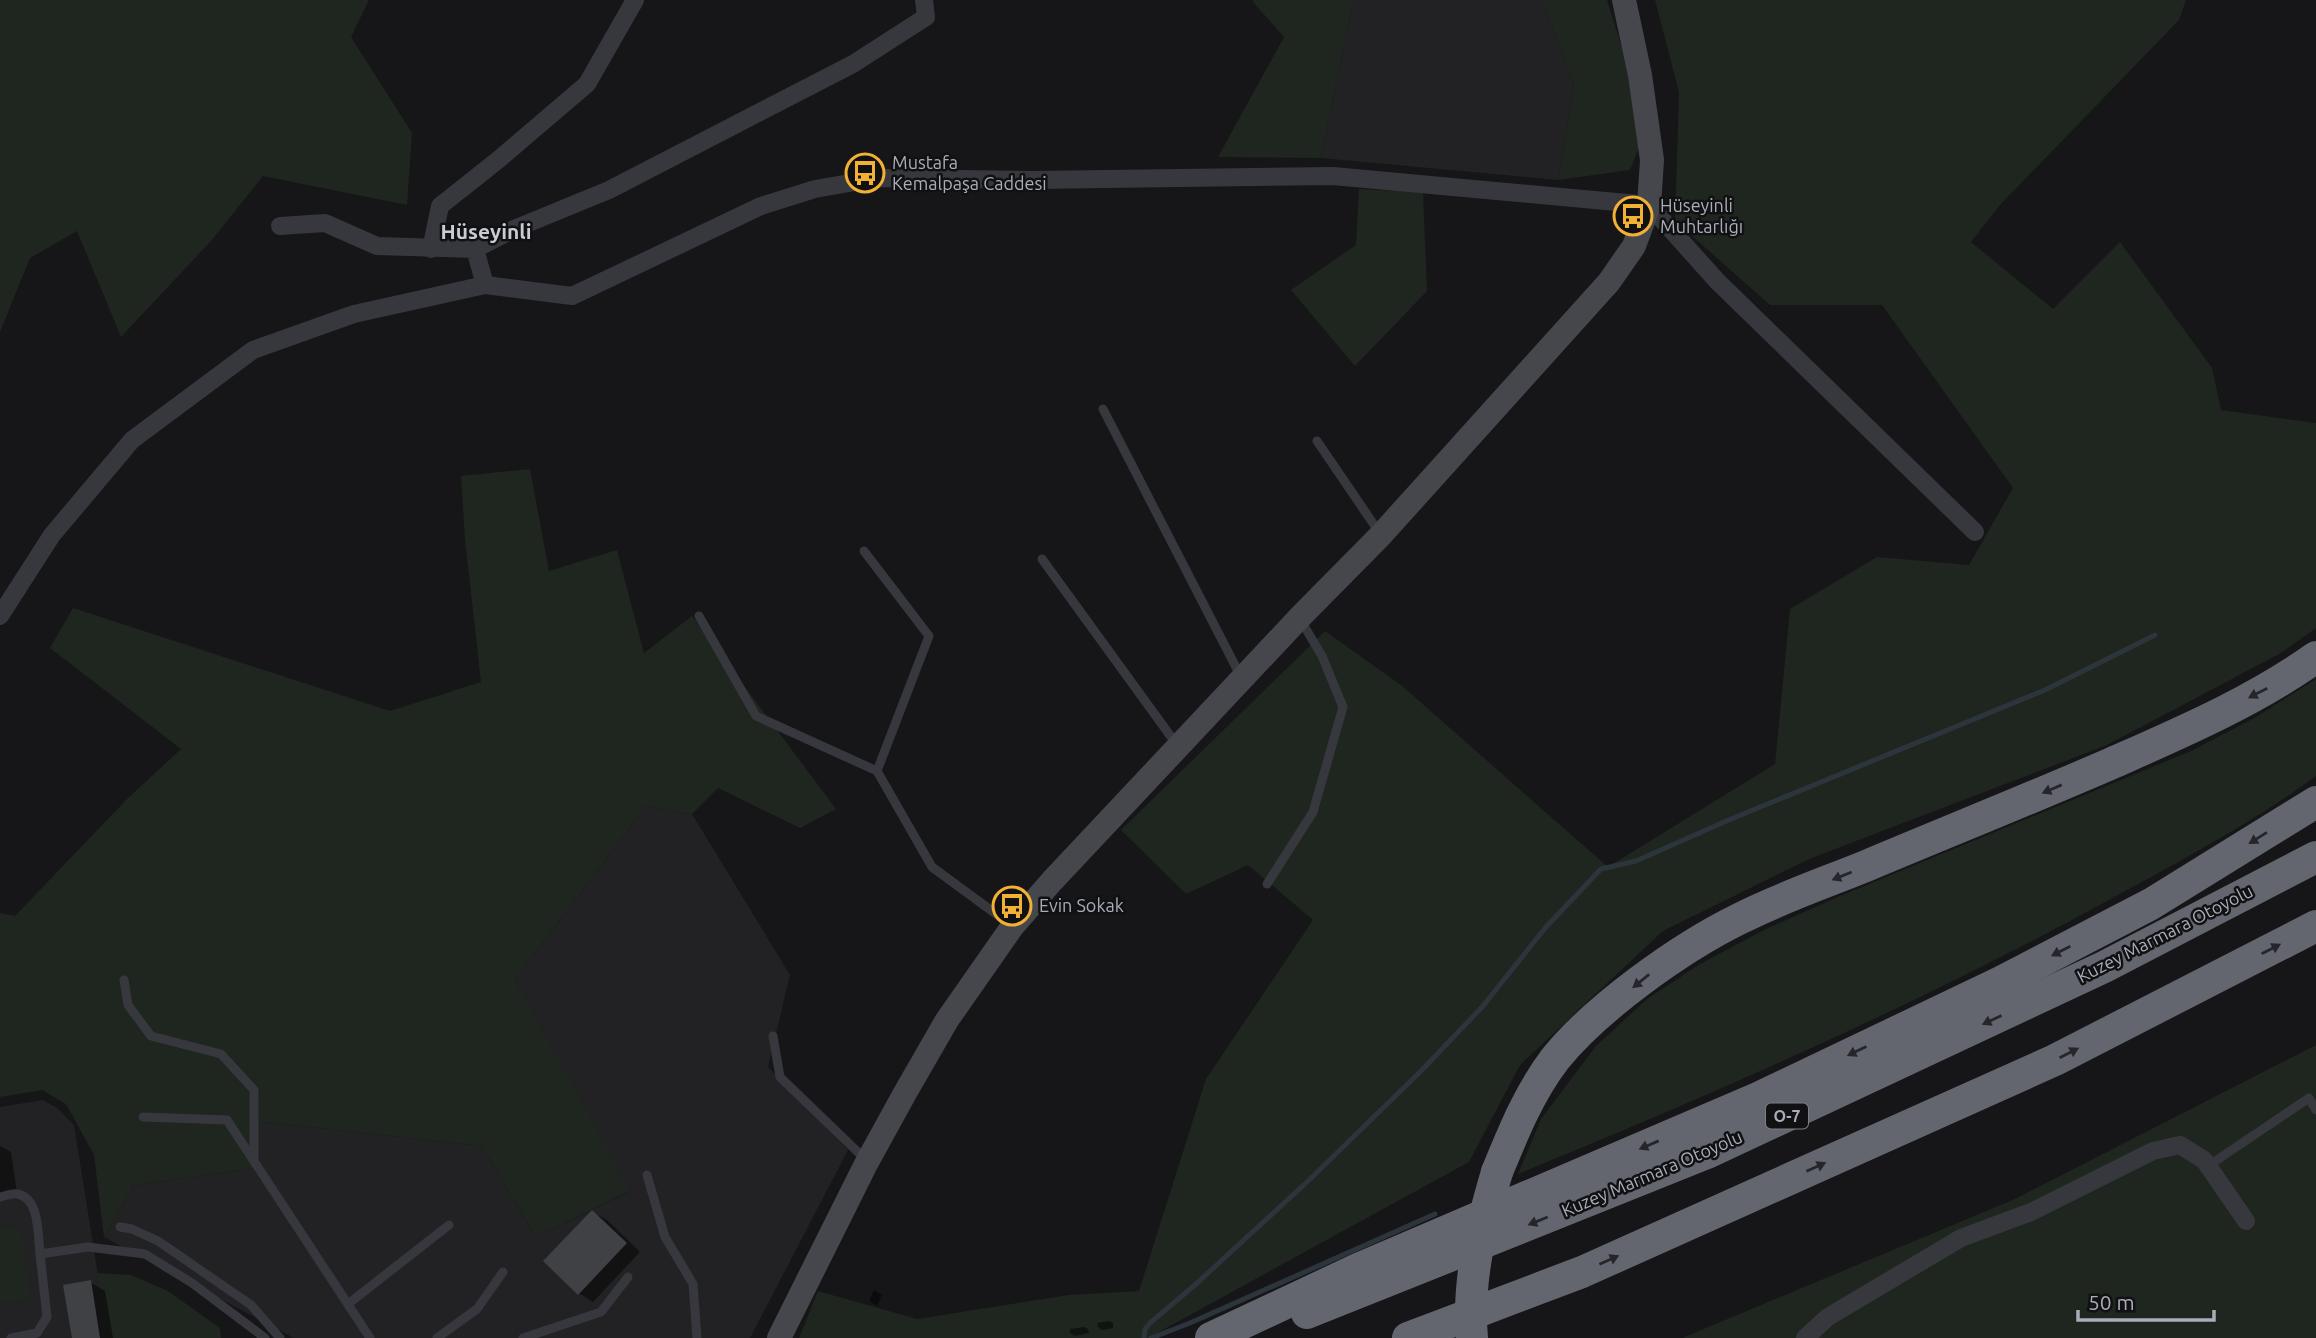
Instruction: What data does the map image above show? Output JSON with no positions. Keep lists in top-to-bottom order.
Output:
{
  "streets": {
    "highway": ["Kuzey Marmara Otoyolu", "O-7"]
  },
  "districts": ["Hüseyinli"],
  "places": {
    "bus stop": ["Mustafa Kemalpaşa Caddesi", "Hüseyinli Muhtarlığı", "Evin Sokak"]
  },
  "scale_bar": "50 m"
}
